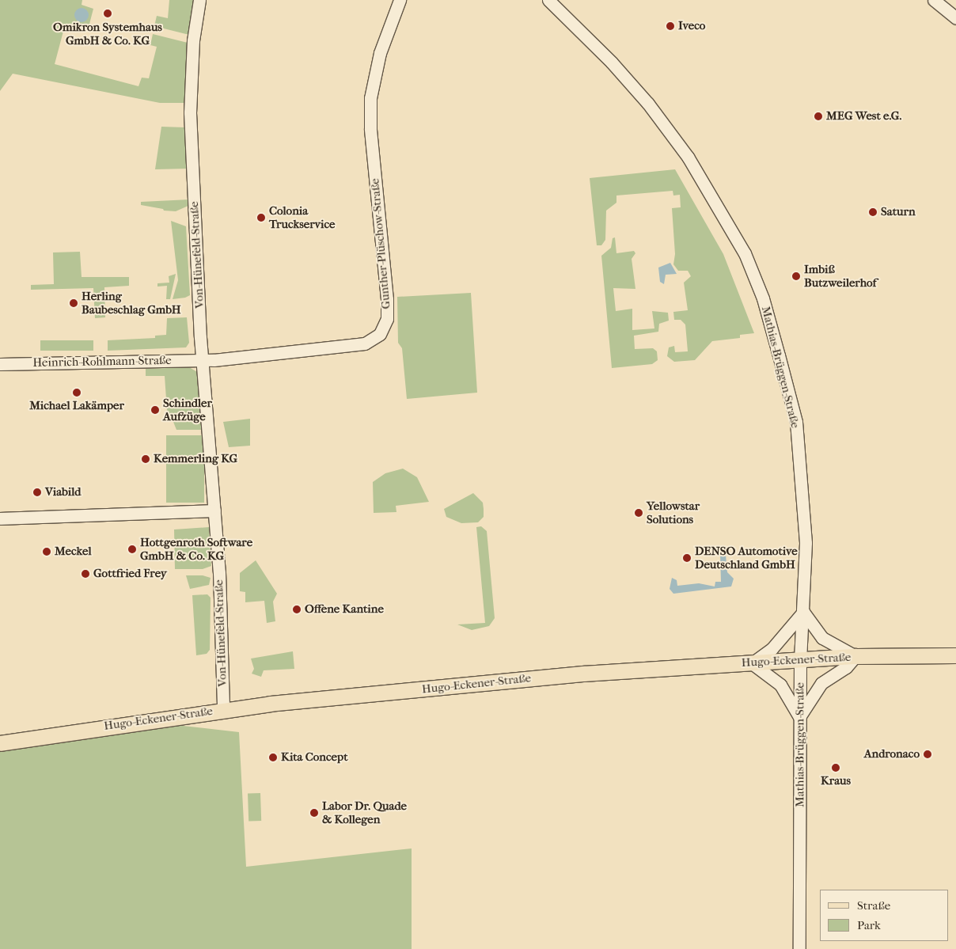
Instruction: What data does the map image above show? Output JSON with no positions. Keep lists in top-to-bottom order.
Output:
{
  "streets": {
    "main road": ["Hugo-Eckener-Straße"],
    "street": [
      "Gunther-Plüschow-Straße",
      "Von-Hünefeld-Straße",
      "Heinrich-Rohlmann-Straße",
      "Mathias-Brüggen-Straße"
    ]
  },
  "crossings": [
    ["Gunther-Plüschow-Straße", "Von-Hünefeld-Straße"],
    ["Gunther-Plüschow-Straße", "Heinrich-Rohlmann-Straße"],
    ["Von-Hünefeld-Straße", "Heinrich-Rohlmann-Straße"],
    ["Von-Hünefeld-Straße", "Hugo-Eckener-Straße"],
    ["Mathias-Brüggen-Straße", "Hugo-Eckener-Straße"]
  ],
  "places": [
    "Omikron Systemhaus GmbH & Co. KG",
    "Iveco",
    "MEG West e.G.",
    "Saturn",
    "Colonia Truckservice",
    "Imbiß Butzweilerhof",
    "Herling Baubeschlag GmbH",
    "Michael Lakämper",
    "Schindler Aufzüge",
    "Kemmerling KG",
    "Viabild",
    "Yellowstar Solutions",
    "Hottgenroth Software GmbH & Co. KG",
    "Meckel",
    "DENSO Automotive Deutschland GmbH",
    "Gottfried Frey",
    "Offene Kantine",
    "Andronaco",
    "Kita Concept",
    "Kraus",
    "Labor Dr. Quade & Kollegen"
  ],
  "legend": ["Straße", "Park"]
}
